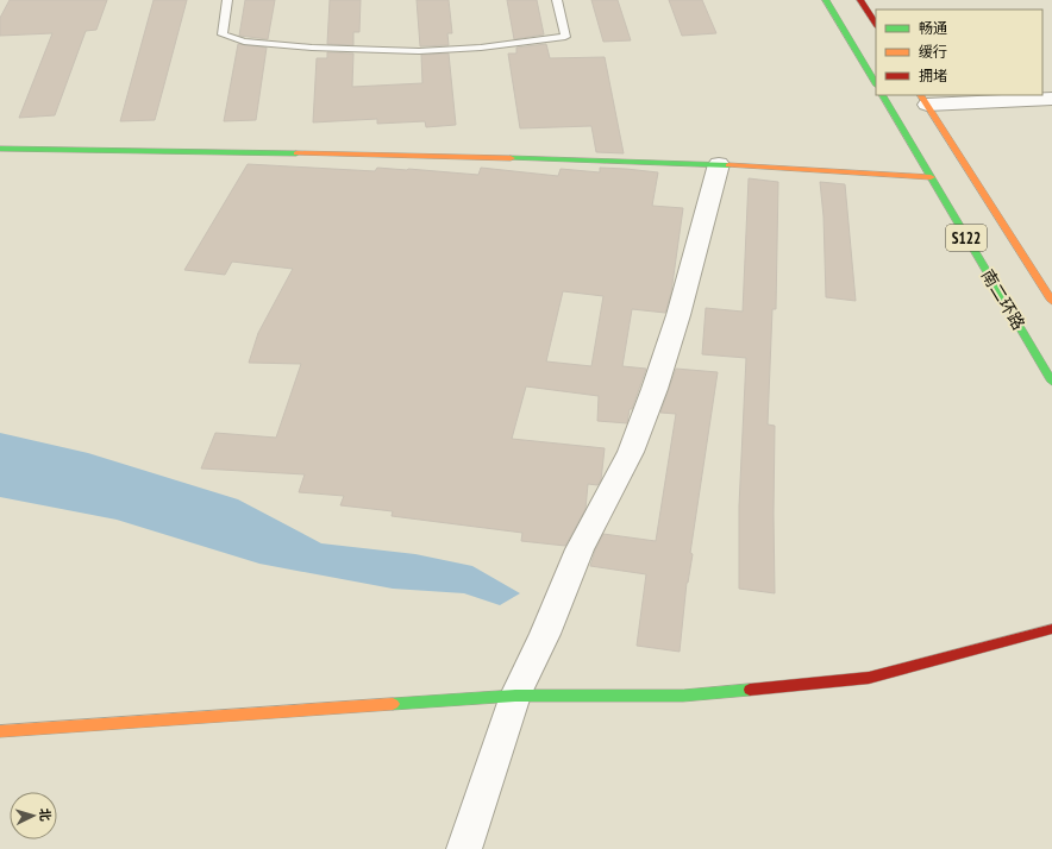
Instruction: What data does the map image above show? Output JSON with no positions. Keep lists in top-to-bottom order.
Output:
{
  "streets": {
    "street": ["S122", "南二环路"]
  },
  "legend": ["畅通", "缓行", "拥堵"],
  "north": "right"
}
